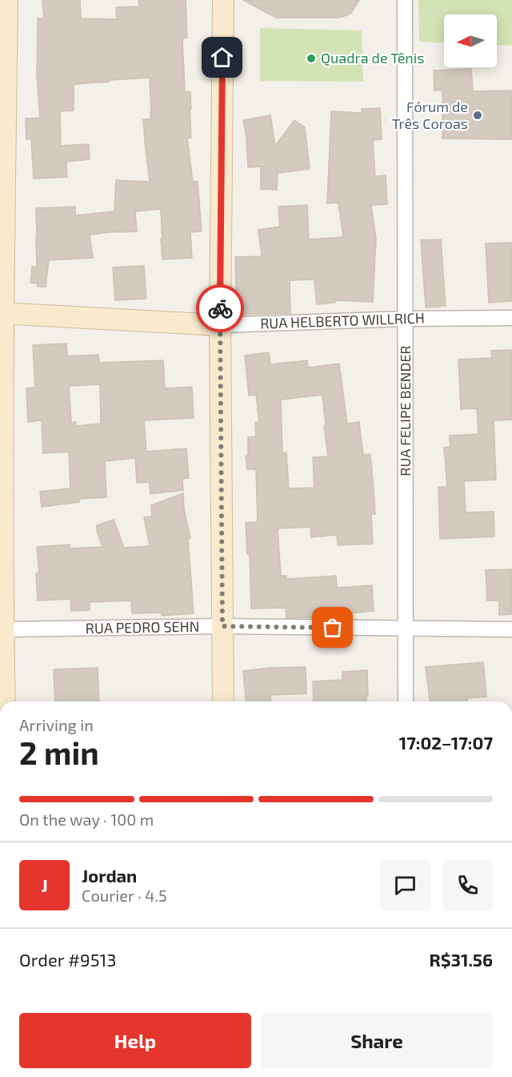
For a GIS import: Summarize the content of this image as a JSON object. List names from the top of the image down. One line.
{"streets":{"street":["RUA HELBERTO WILLRICH","RUA FELIPE BENDER","RUA PEDRO SEHN"]},"crossings":[["RUA HELBERTO WILLRICH","RUA FELIPE BENDER"],["RUA FELIPE BENDER","RUA PEDRO SEHN"]],"places":["Quadra de Tênis","Fórum de Três Coroas"],"north":"left","page":{"heading":["2 min","Arriving in","17:02–17:07"],"panel":["Jordan","Courier · 4.5","Order #9513","R$31.56"],"bar":"On the way · 100 m","round":"J","buttons":["Help","Share"]}}
